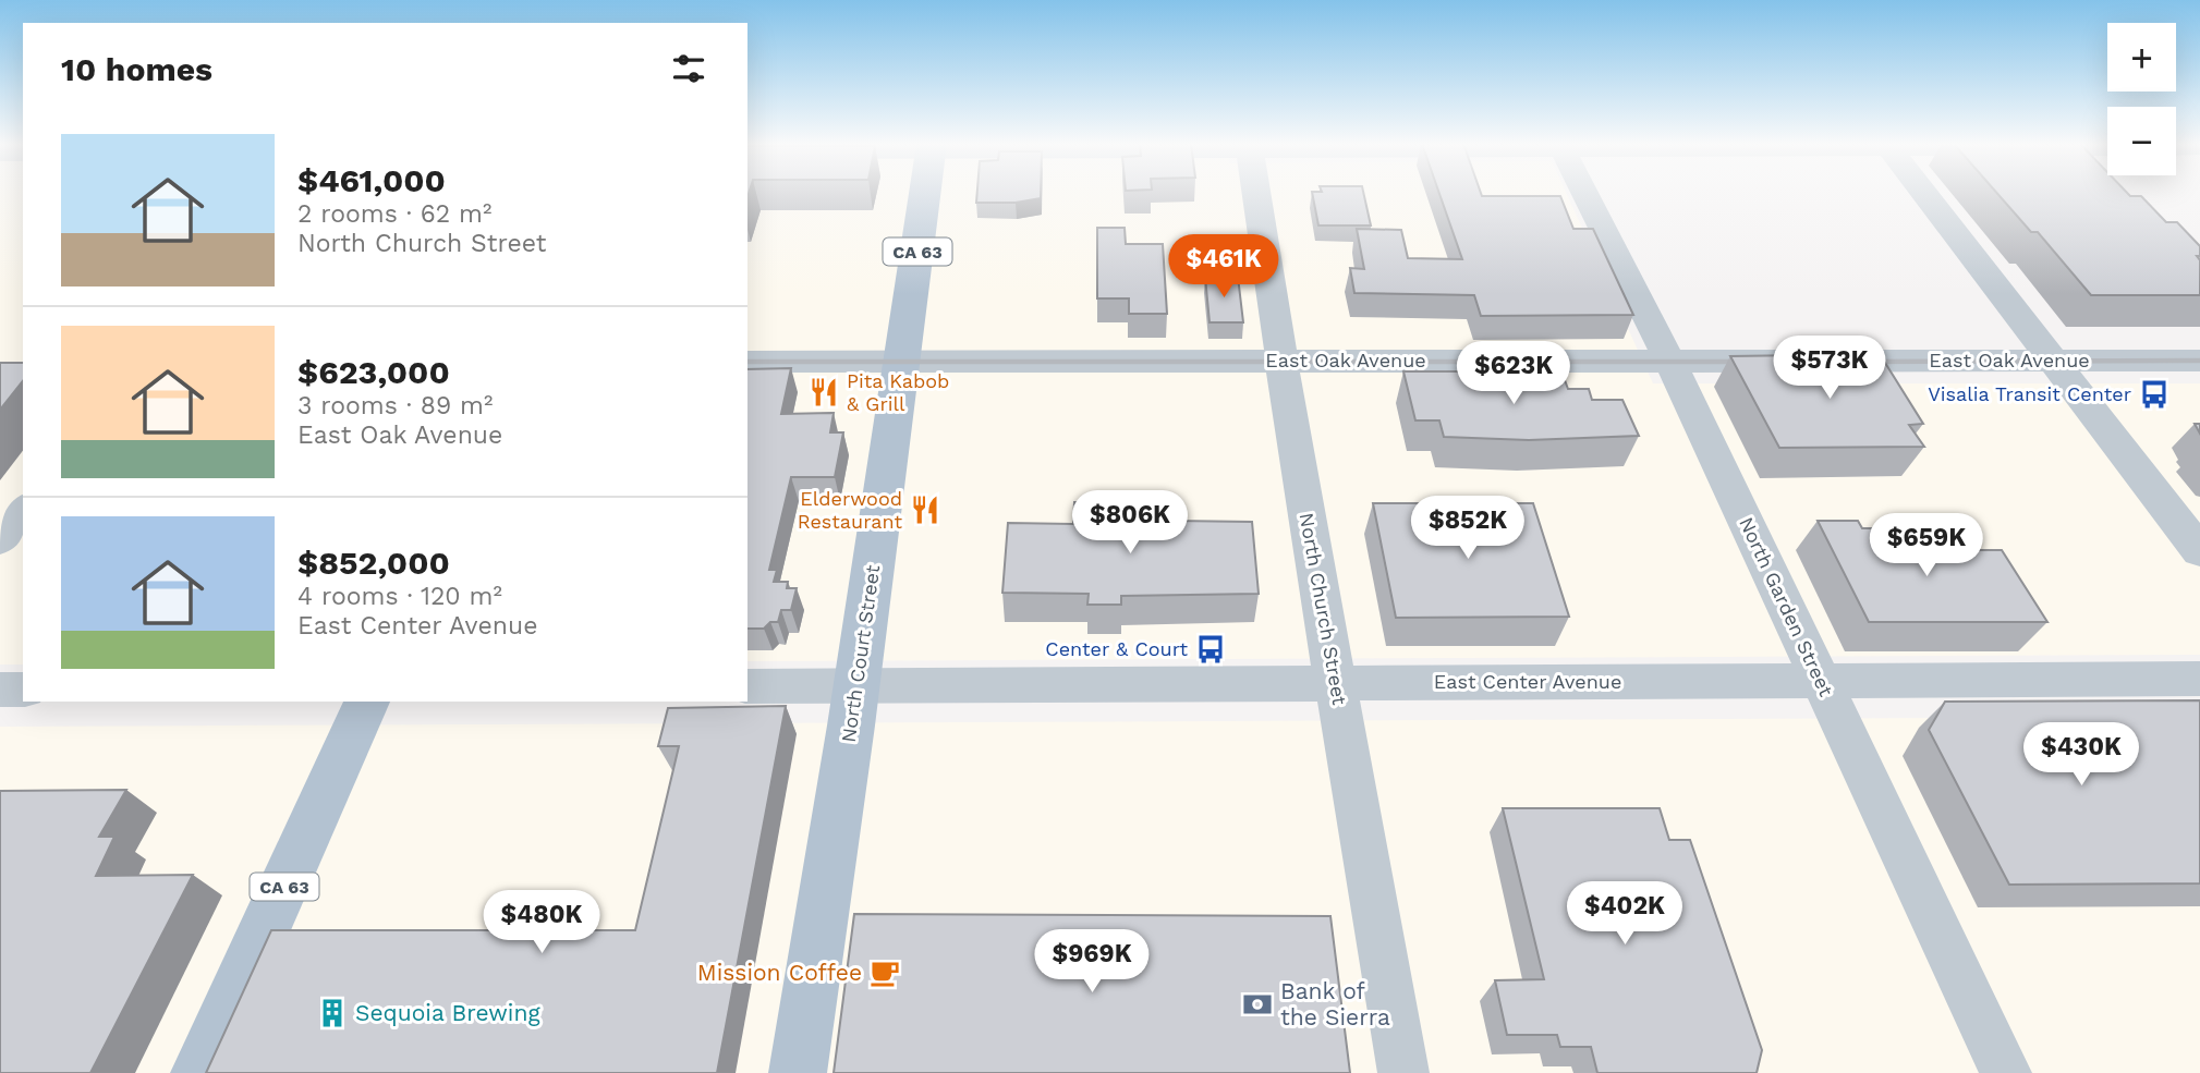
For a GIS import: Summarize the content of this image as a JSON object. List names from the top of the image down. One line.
{"streets":{"main road":["CA 63","North Court Street"],"street":["East Oak Avenue","North Garden Street","North Church Street","East Center Avenue"]},"crossings":[["East Oak Avenue","North Garden Street"],["East Oak Avenue","North Church Street"],["East Oak Avenue","North Court Street"],["North Garden Street","East Center Avenue"],["North Church Street","East Center Avenue"],["North Court Street","East Center Avenue"]],"places":{"restaurant":["Pita Kabob & Grill","Elderwood Restaurant"],"bus stop":["Visalia Transit Center","Center & Court"],"cafe":["Mission Coffee"],"bank":["Bank of the Sierra"],"building":["Sequoia Brewing"]},"page":{"map_buttons":["+","−"],"heading":"10 homes","list":[{"name":"$461,000","note":"2 rooms · 62 m² · North Church Street"},{"name":"$623,000","note":"3 rooms · 89 m² · East Oak Avenue"},{"name":"$852,000","note":"4 rooms · 120 m² · East Center Avenue"}],"price":["$461K","$573K","$623K","$806K","$852K","$659K","$430K","$402K","$480K","$969K"]}}
